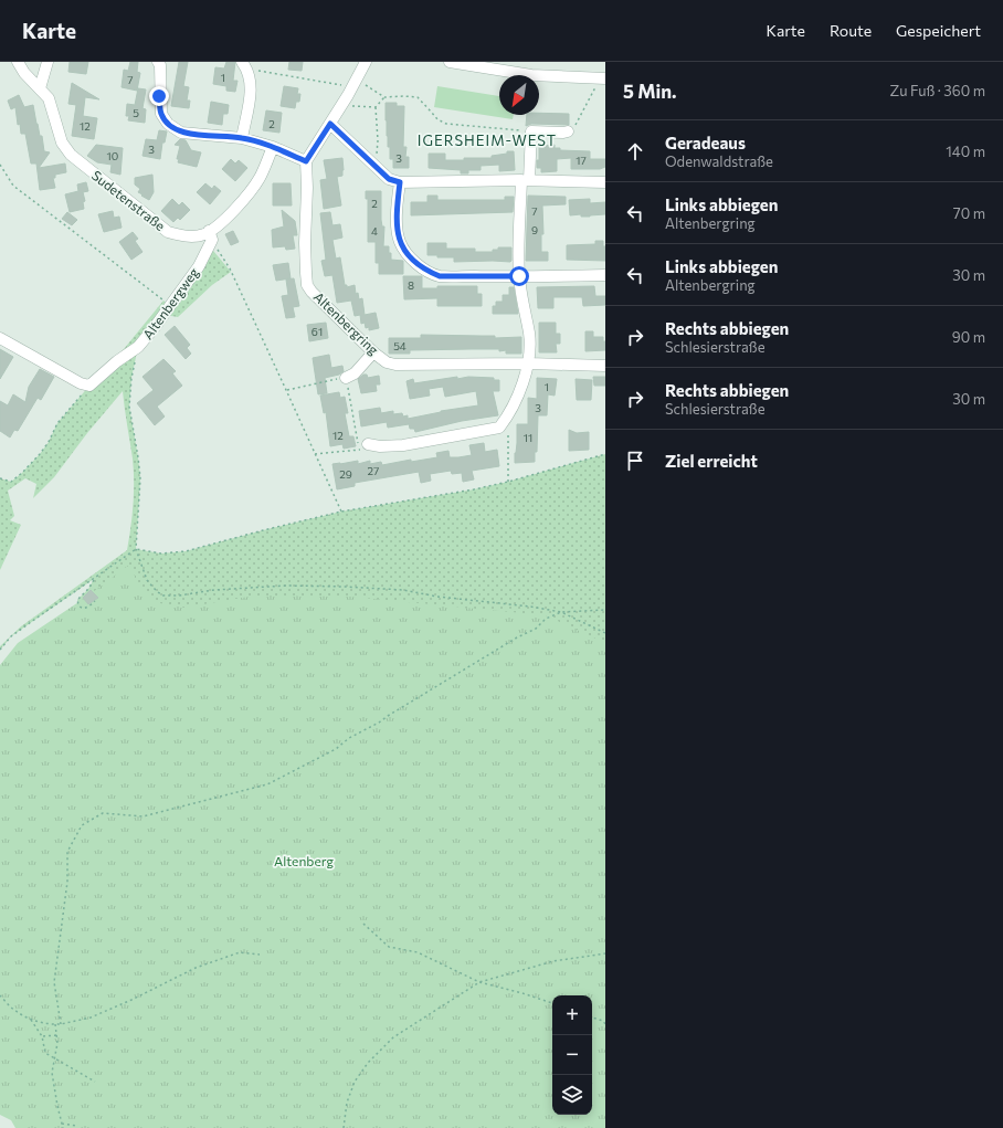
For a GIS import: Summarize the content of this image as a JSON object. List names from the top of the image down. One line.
{"streets":{"street":["Sudetenstraße","Altenbergweg","Altenbergring"]},"crossings":[["Sudetenstraße","Altenbergweg"]],"districts":["IGERSHEIM-WEST"],"parks":["Altenberg"],"house_numbers":["1","7","5","2","12","3","10","3","17","2","7","9","4","8","61","54","1","3","12","11","27","29"],"north":"bottom left","page":{"header":"Karte","nav":["Karte","Route","Gespeichert"],"heading":["5 Min.","Zu Fuß · 360 m"],"list":[["Geradeaus","Odenwaldstraße","140 m"],["Links abbiegen","Altenbergring","70 m"],["Links abbiegen","Altenbergring","30 m"],["Rechts abbiegen","Schlesierstraße","90 m"],["Rechts abbiegen","Schlesierstraße","30 m"],"Ziel erreicht"],"map_buttons":["+","−"]}}
